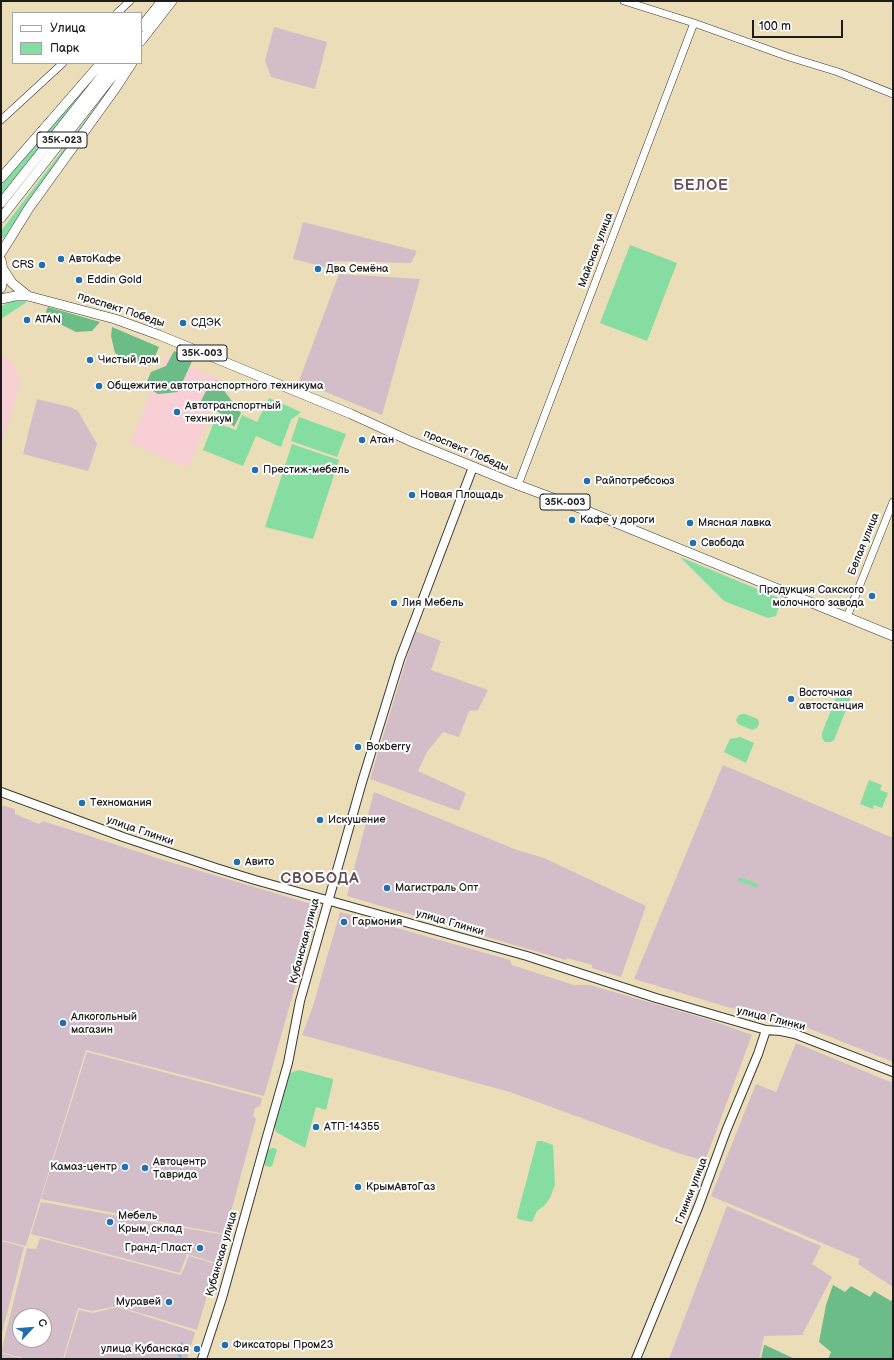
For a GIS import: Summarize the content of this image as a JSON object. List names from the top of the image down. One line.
{"streets":{"main road":["35К-023","проспект Победы","35К-003","улица Глинки","Кубанская улица","Глинки улица"],"street":["Майская улица","Белая улица"]},"crossings":[["Майская улица","проспект Победы"],["проспект Победы","Белая улица"],["проспект Победы","Кубанская улица"],["улица Глинки","Кубанская улица"],["улица Глинки","Глинки улица"]],"districts":["БЕЛОЕ","СВОБОДА"],"places":["АвтоКафе","CRS","Два Семёна","Eddin Gold","ATAN","СДЭК","Чистый дом","Общежитие автотранспортного техникума","Автотранспортный техникум","Атан","Престиж-мебель","Райпотребсоюз","Новая Площадь","Кафе у дороги","Мясная лавка","Свобода","Продукция Сакского молочного завода","Лия Мебель","Восточная автостанция","Boxberry","Техномания","Искушение","Авито","Магистраль Опт","Гармония","Алкогольный магазин","АТП-14355","Камаз-центр","Автоцентр Таврида","КрымАвтоГаз","Мебель Крым, склад","Гранд-Пласт","Муравей","Фиксаторы Пром23","улица Кубанская"],"legend":["Улица","Парк"],"scale_bar":"100 m","north":"top right"}
